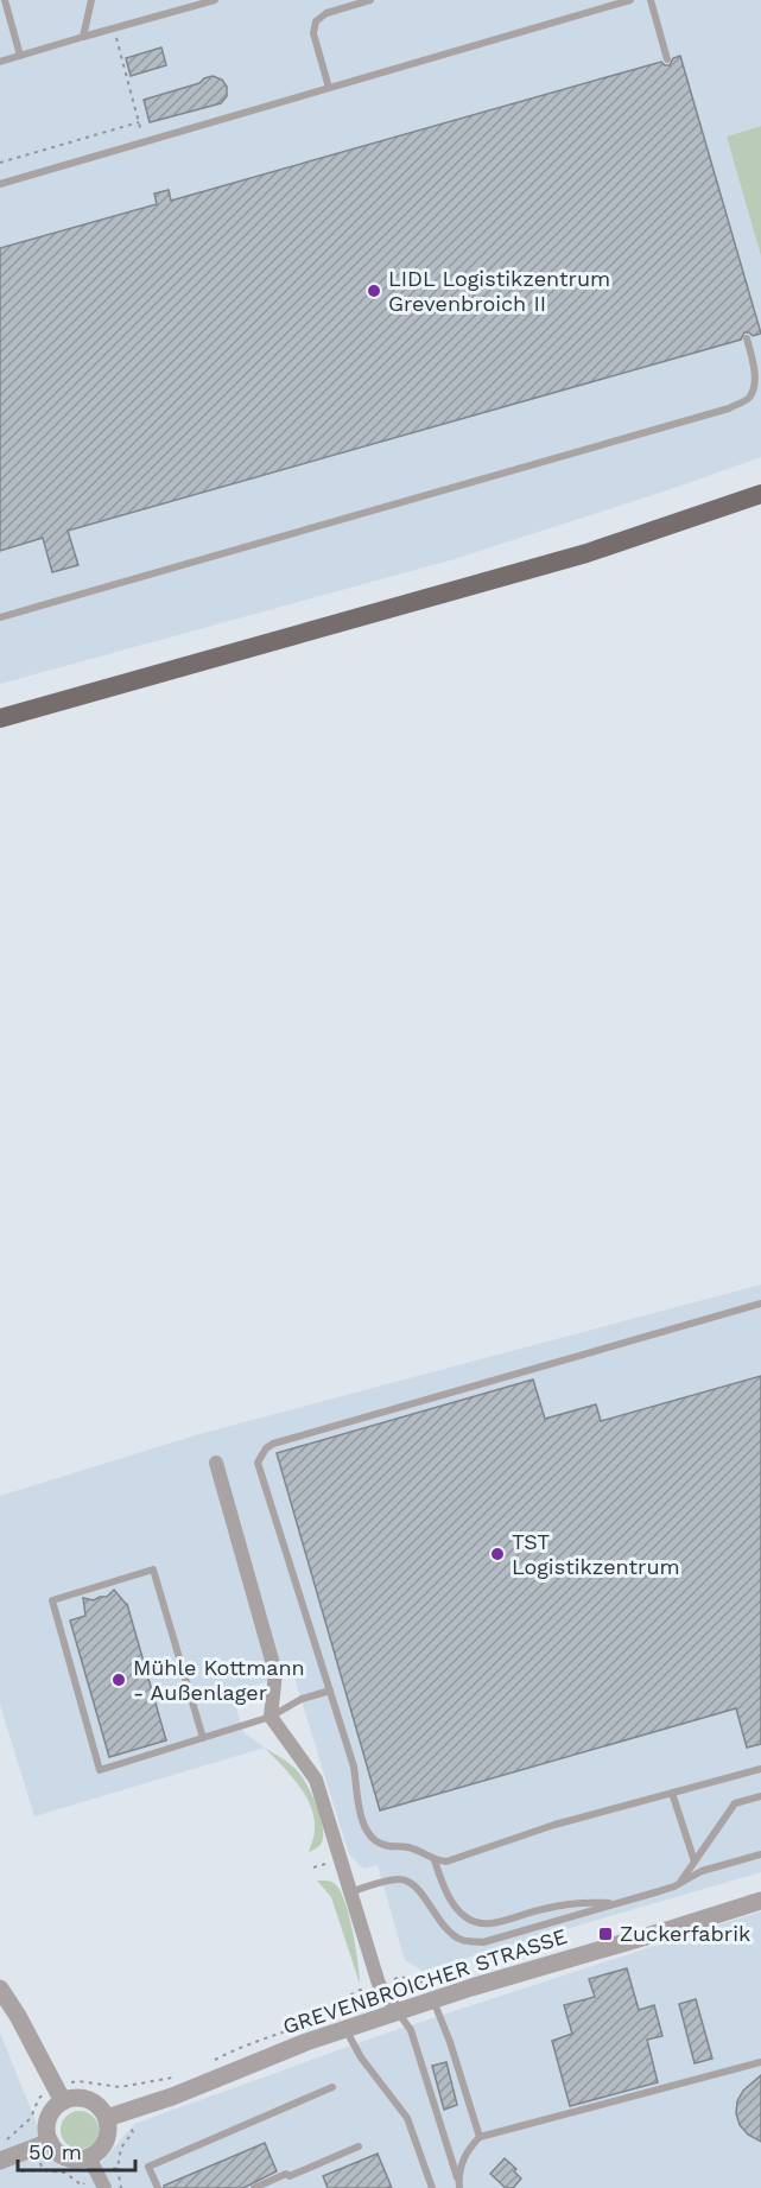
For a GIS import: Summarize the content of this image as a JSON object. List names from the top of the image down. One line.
{"streets":{"street":["GREVENBROICHER STRASSE"]},"places":{"other":["LIDL Logistikzentrum Grevenbroich II","TST Logistikzentrum","Mühle Kottmann - Außenlager"],"transit":["Zuckerfabrik"]},"scale_bar":"50 m"}
